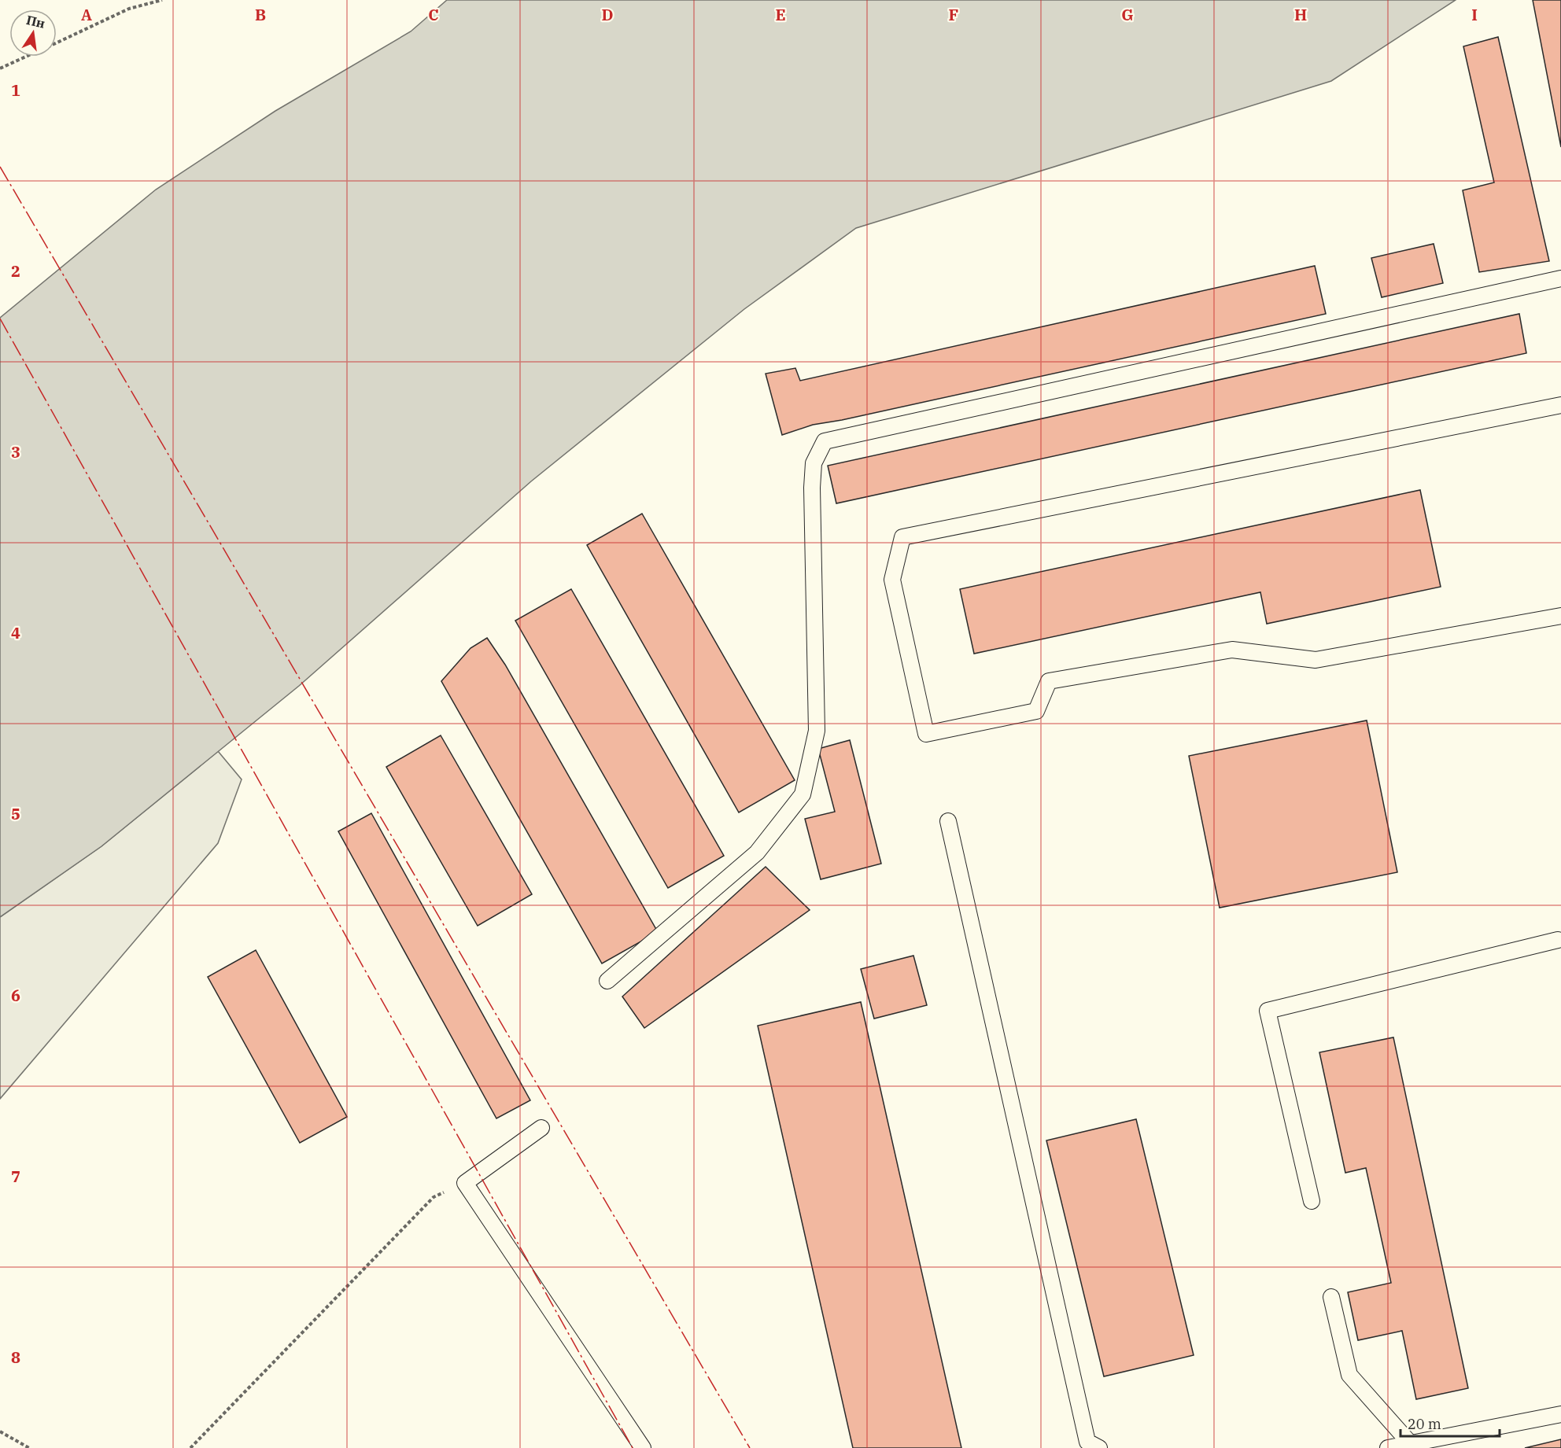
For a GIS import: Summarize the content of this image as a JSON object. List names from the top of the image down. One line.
{"scale_bar":"20 m","north":"top","grid":{"columns":["A","B","C","D","E","F","G","H","I"],"rows":["1","2","3","4","5","6","7","8"]}}
